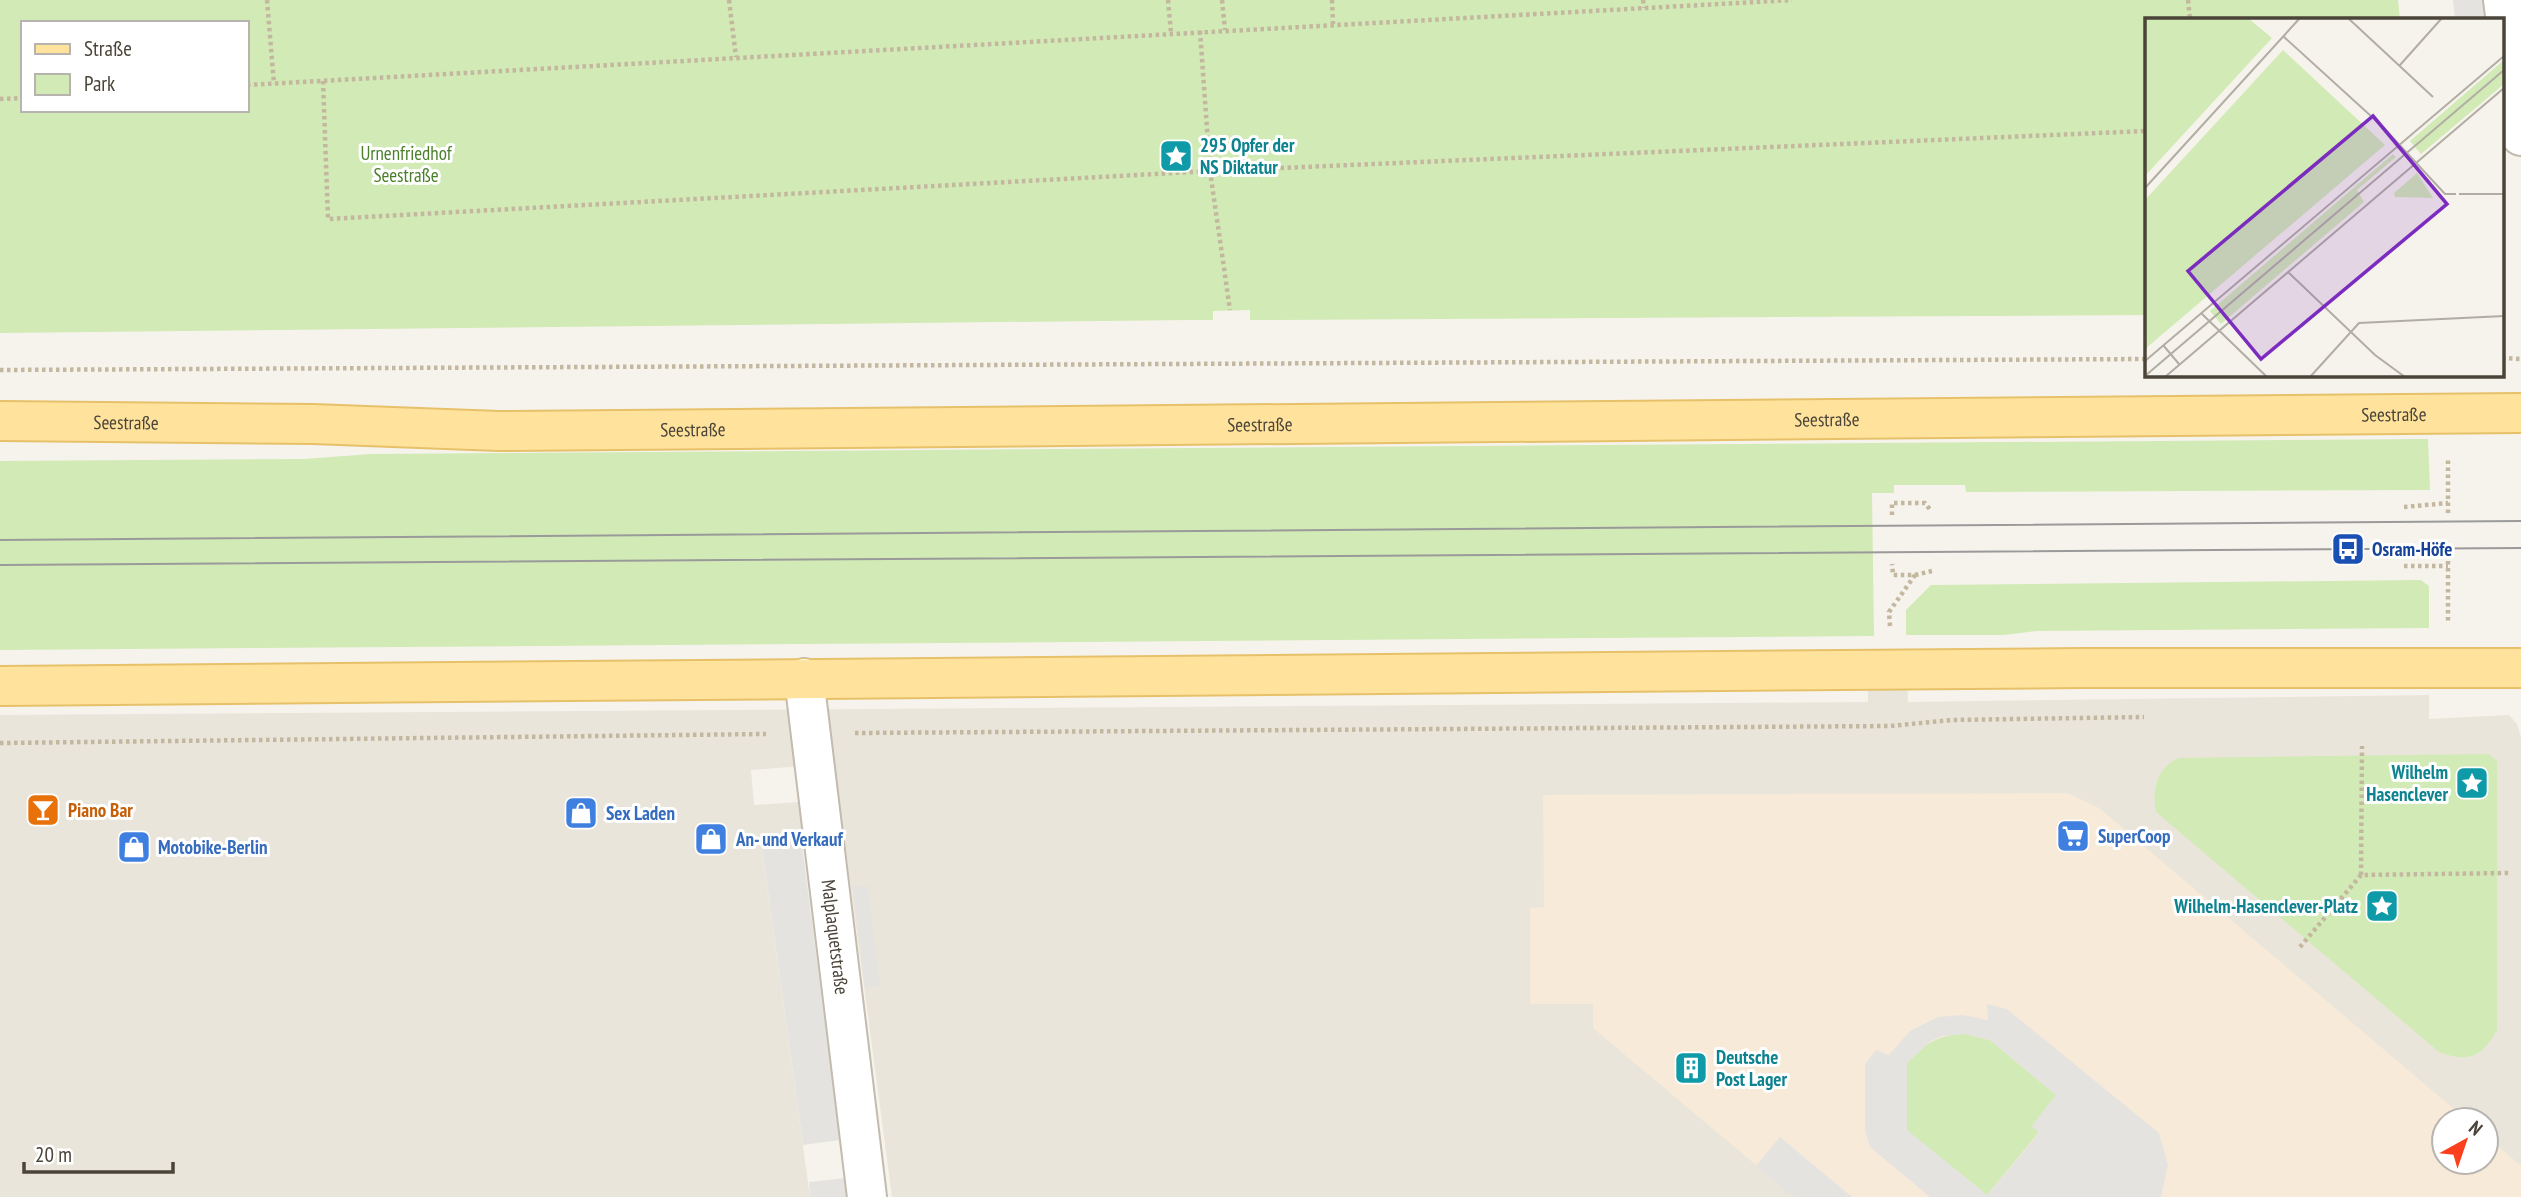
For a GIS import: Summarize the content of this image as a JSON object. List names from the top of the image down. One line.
{"streets":{"main road":["Seestraße"],"street":["Malplaquetstraße"]},"parks":["Urnenfriedhof Seestraße"],"places":{"place":["295 Opfer der NS Diktatur","Wilhelm Hasenclever","Wilhelm-Hasenclever-Platz"],"bus stop":["Osram-Höfe"],"bar":["Piano Bar"],"shop":["Sex Laden","An- und Verkauf","Motobike-Berlin"],"supermarket":["SuperCoop"],"building":["Deutsche Post Lager"]},"legend":["Straße","Park"],"scale_bar":"20 m","north":"top right"}
